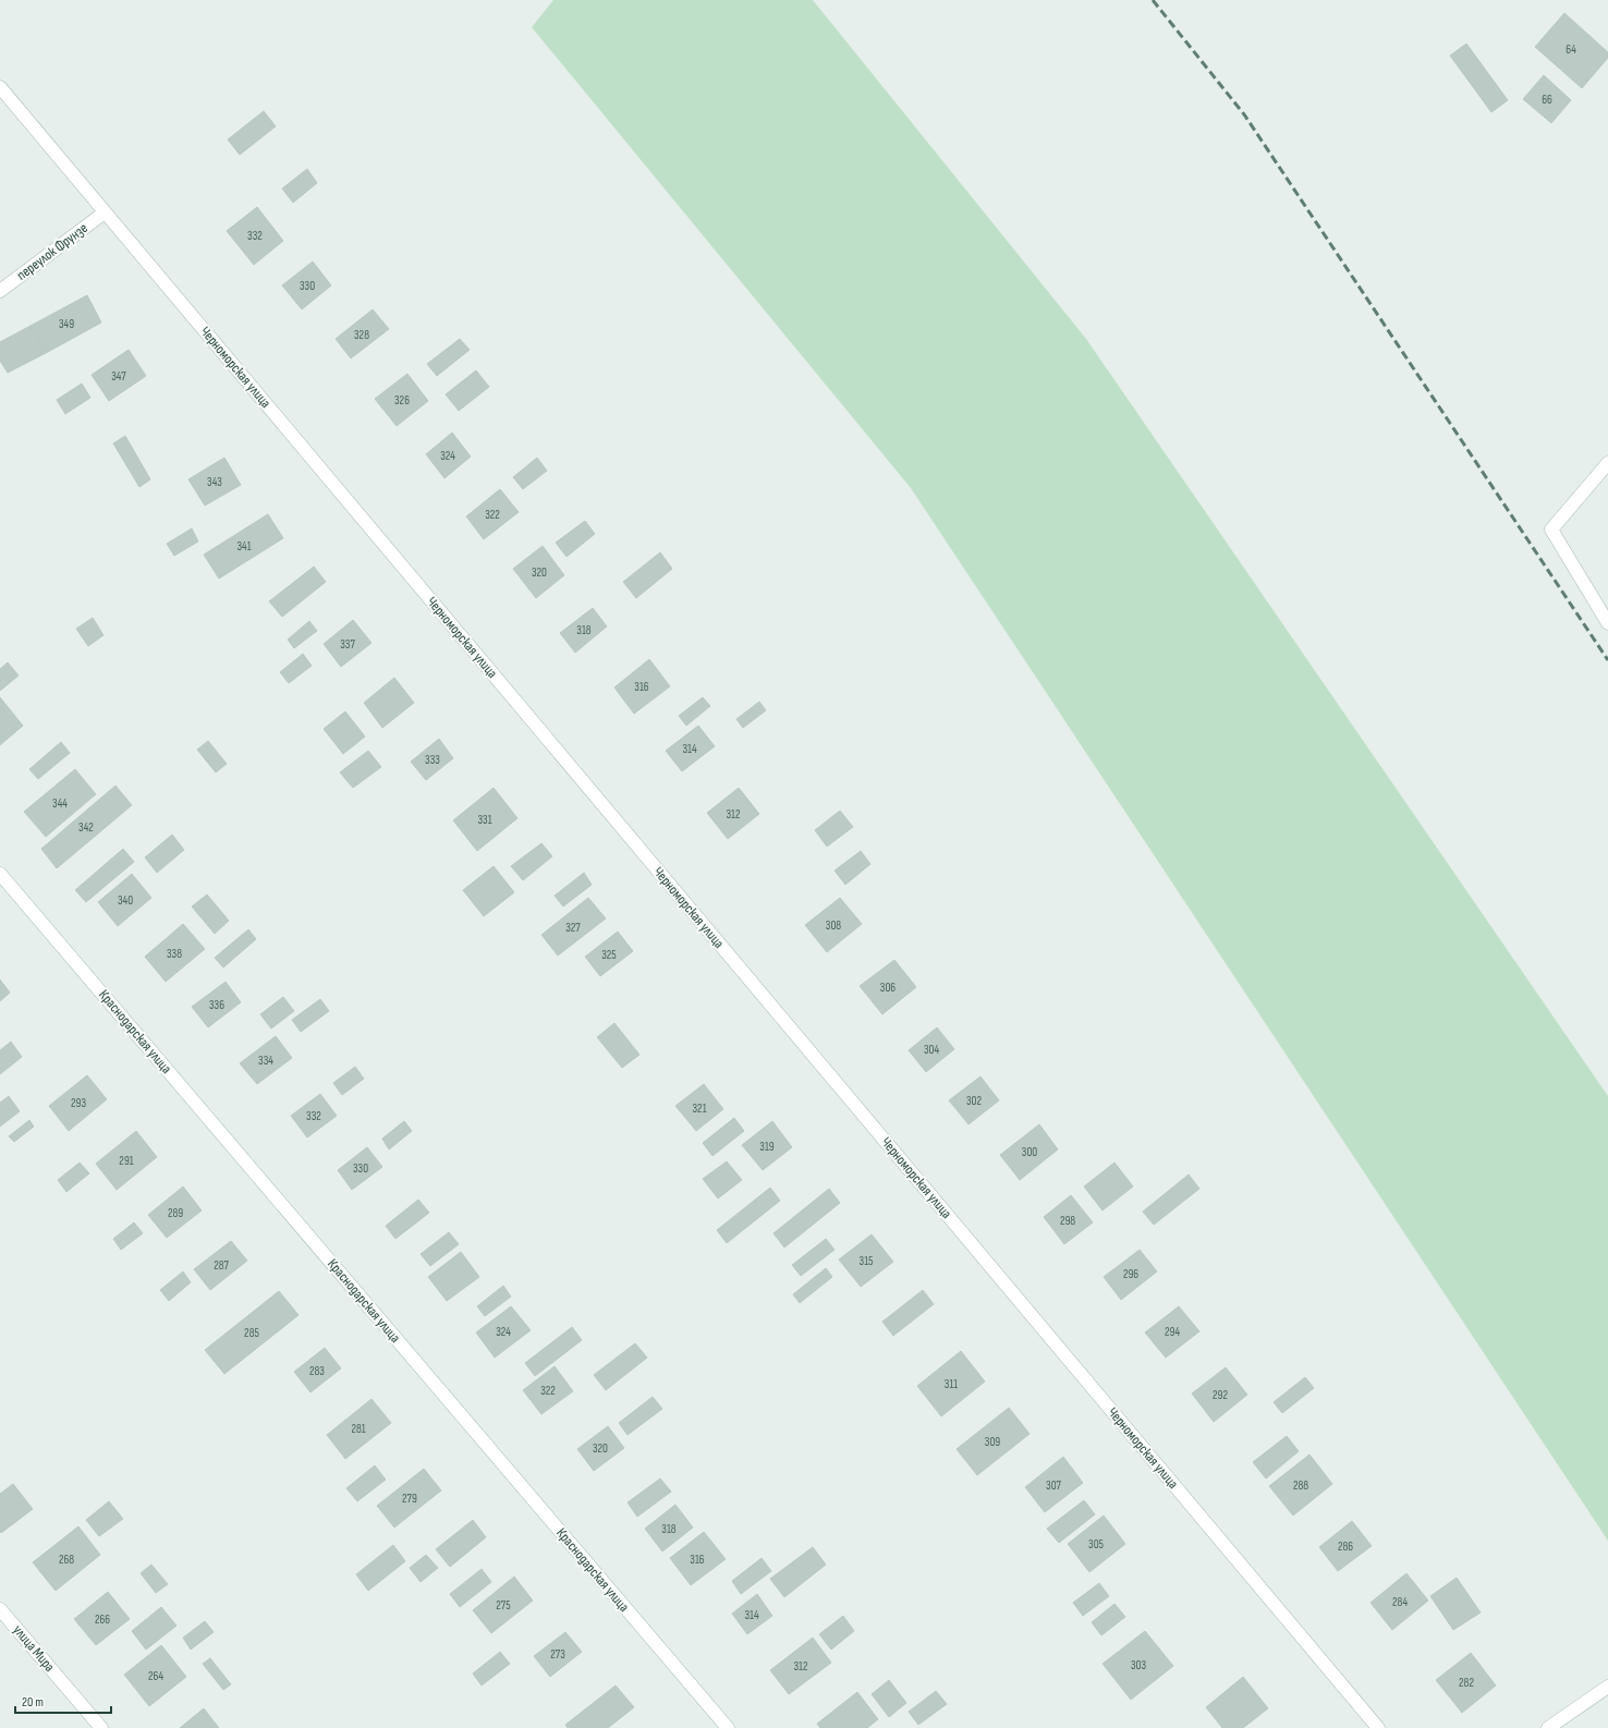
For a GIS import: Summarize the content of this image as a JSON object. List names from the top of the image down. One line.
{"streets":{"street":["переулок Фрунзе","Черноморская улица","Краснодарская улица","улица Мира"]},"crossings":[["переулок Фрунзе","Черноморская улица"]],"house_numbers":["64","66","332","330","349","328","347","326","324","343","322","341","320","318","337","316","314","333","344","312","331","342","340","308","327","338","325","306","336","304","334","302","293","321","332","319","300","291","330","289","298","315","287","296","324","294","285","283","311","322","292","281","309","320","307","288","279","318","305","286","268","316","284","275","314","266","273","303","312","264","282"],"scale_bar":"20 m"}
